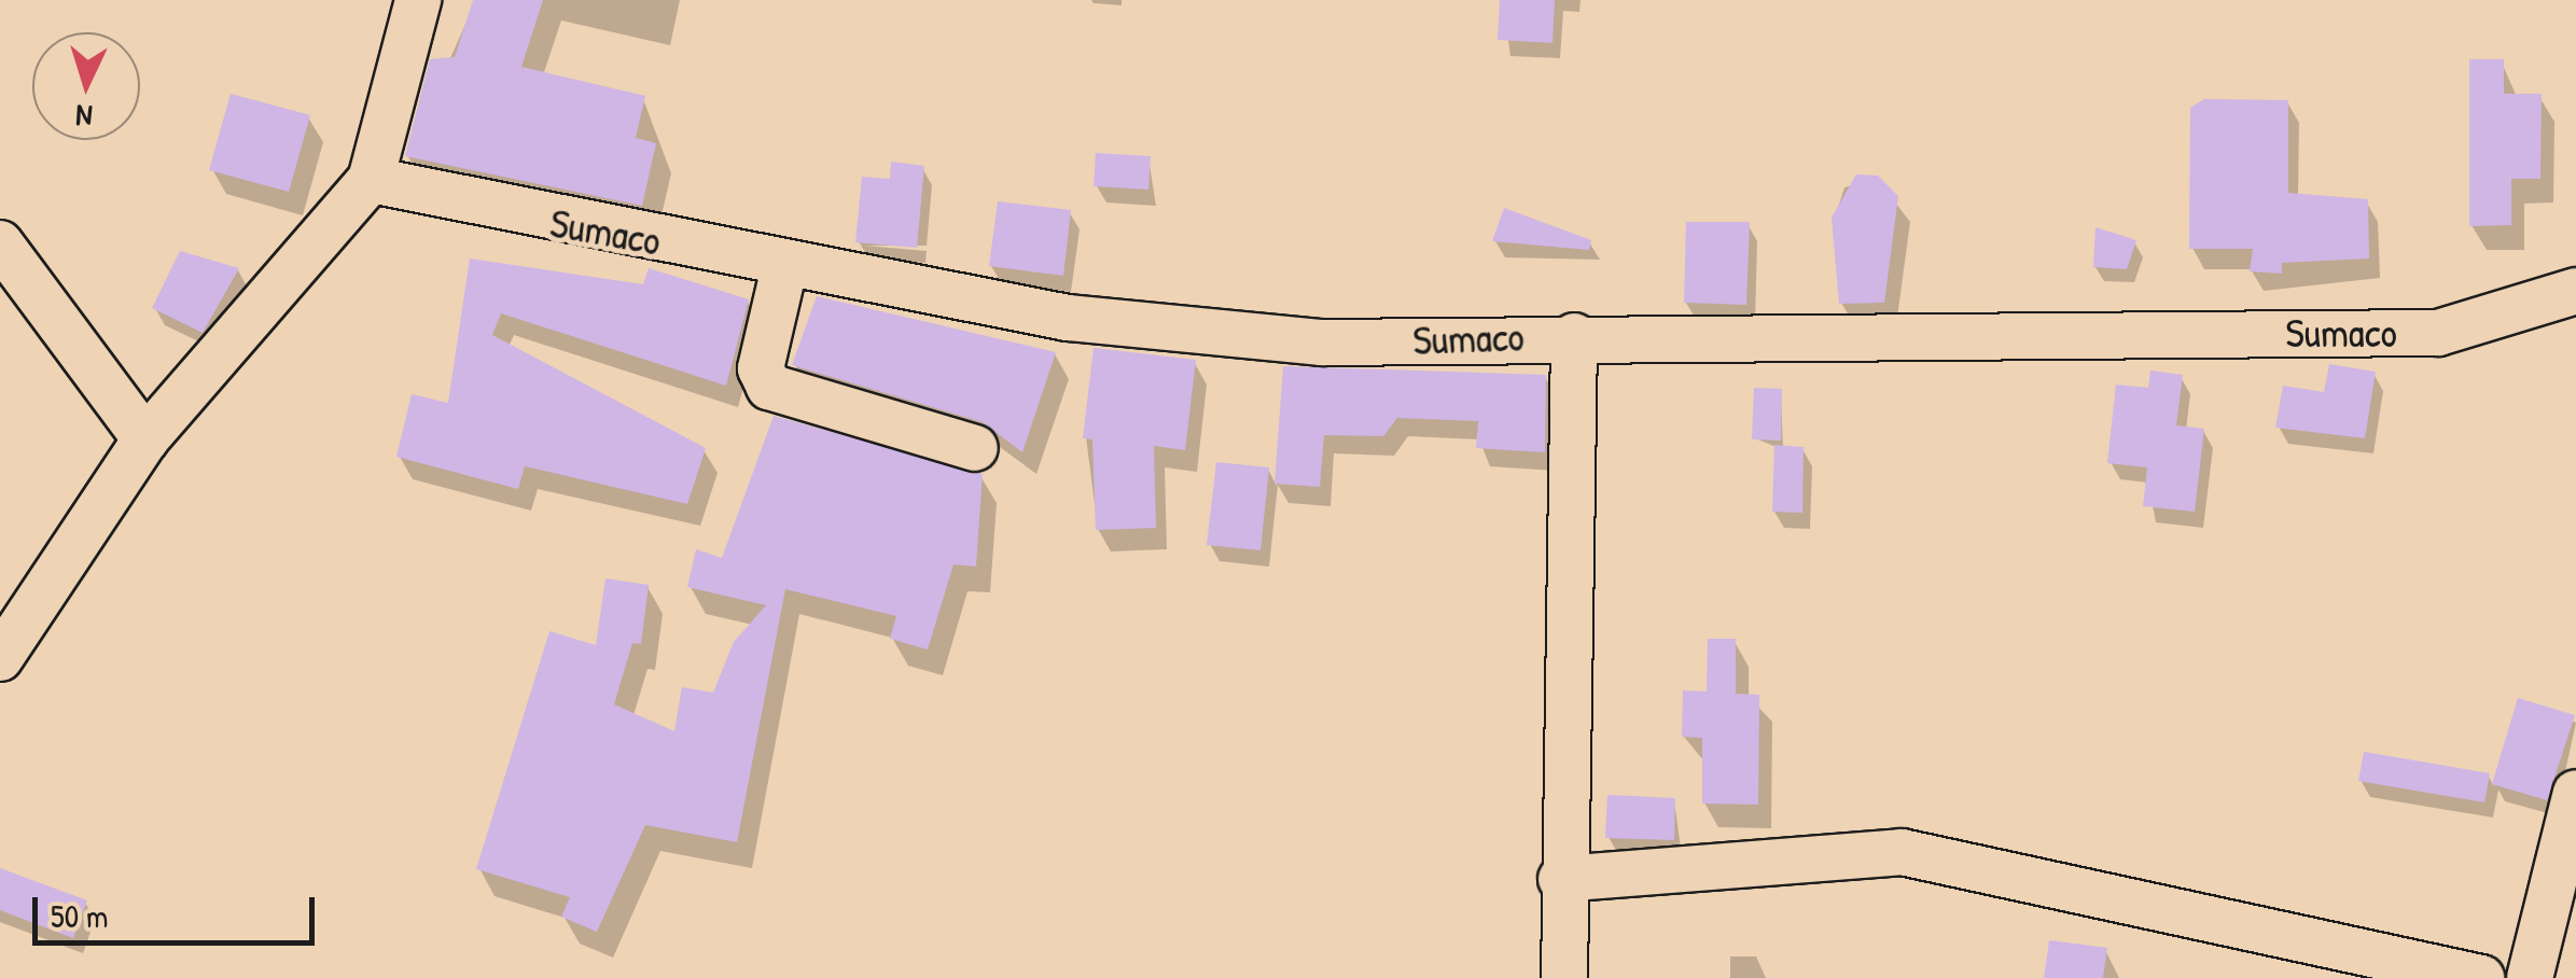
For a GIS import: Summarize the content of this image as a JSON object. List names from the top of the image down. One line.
{"streets":{"street":["Sumaco"]},"scale_bar":"50 m","north":"bottom"}
